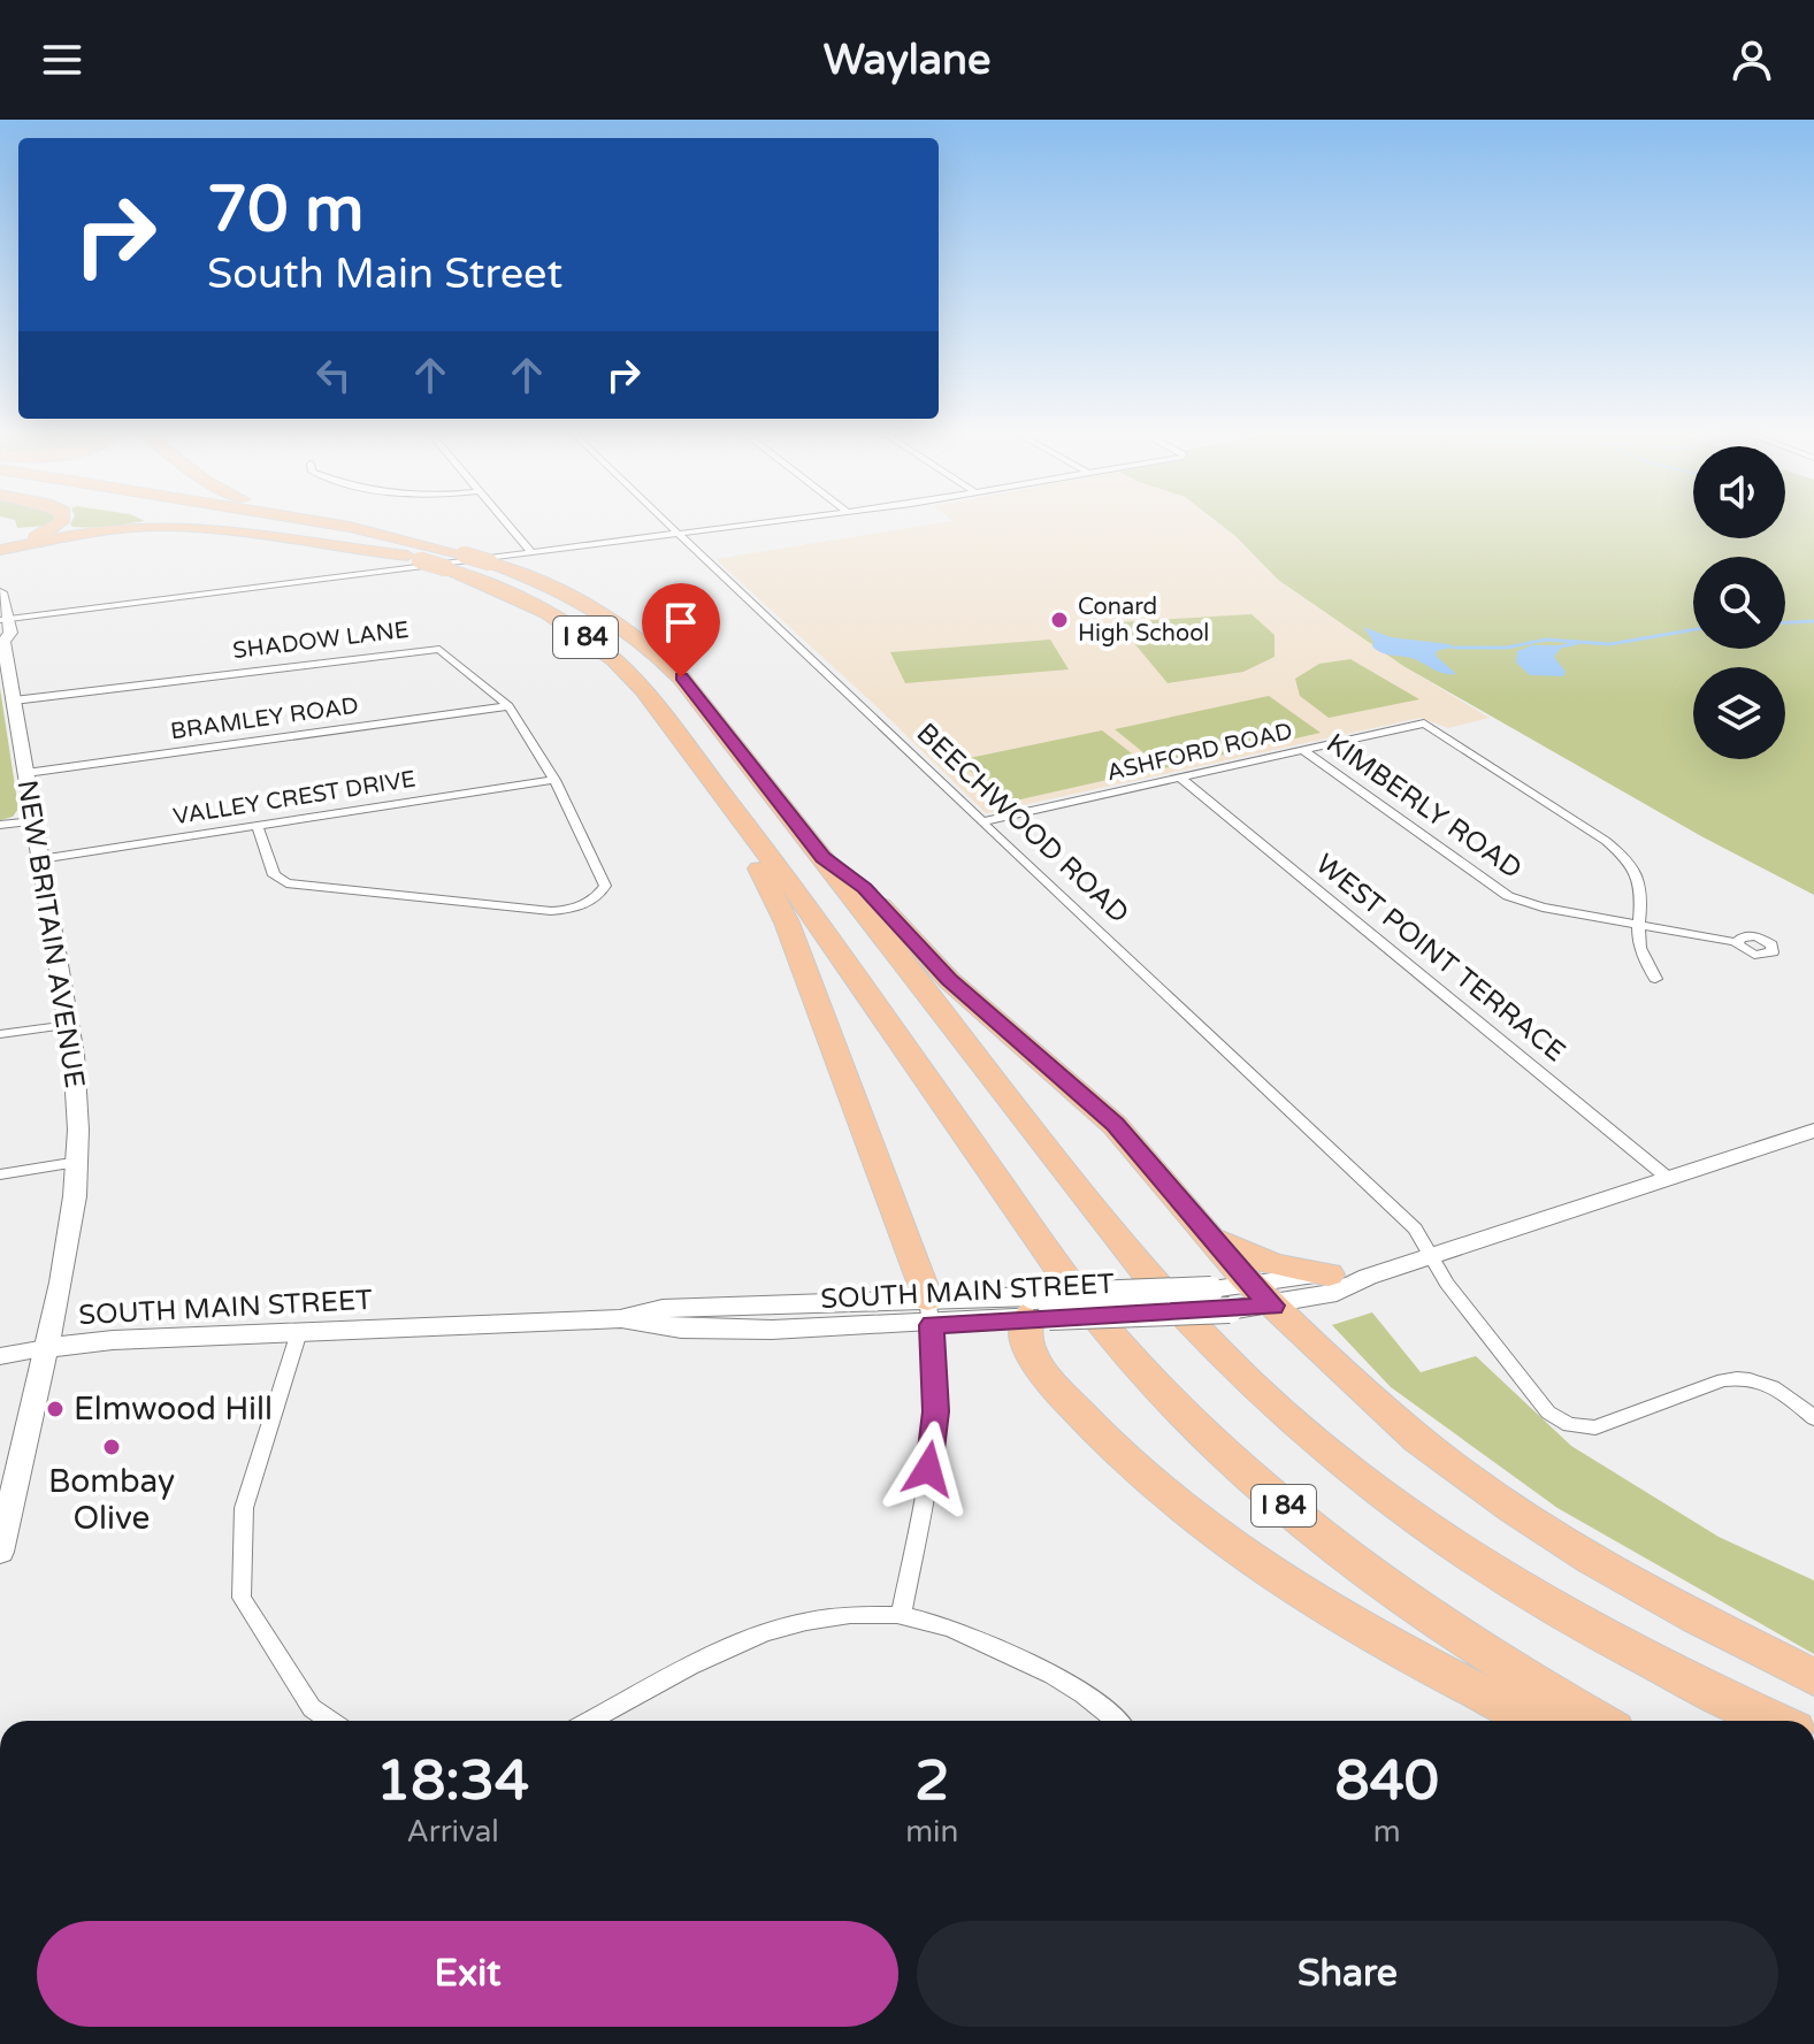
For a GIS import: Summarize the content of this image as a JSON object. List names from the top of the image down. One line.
{"streets":{"highway":["I 84"],"main road":["NEW BRITAIN AVENUE","SOUTH MAIN STREET"],"street":["SHADOW LANE","BRAMLEY ROAD","ASHFORD ROAD","VALLEY CREST DRIVE","KIMBERLY ROAD","BEECHWOOD ROAD","WEST POINT TERRACE"]},"crossings":[["SHADOW LANE","BRAMLEY ROAD"],["SHADOW LANE","VALLEY CREST DRIVE"],["SHADOW LANE","NEW BRITAIN AVENUE"],["BRAMLEY ROAD","NEW BRITAIN AVENUE"],["ASHFORD ROAD","KIMBERLY ROAD"],["ASHFORD ROAD","BEECHWOOD ROAD"],["ASHFORD ROAD","WEST POINT TERRACE"],["VALLEY CREST DRIVE","NEW BRITAIN AVENUE"],["BEECHWOOD ROAD","SOUTH MAIN STREET"],["NEW BRITAIN AVENUE","SOUTH MAIN STREET"],["WEST POINT TERRACE","SOUTH MAIN STREET"]],"places":["Conard High School","Elmwood Hill","Bombay Olive"],"page":{"header":"Waylane","turn":["70 m","South Main Street"],"eta":["18:34","Arrival","2","min","840","m"],"buttons":["Exit","Share"]}}
